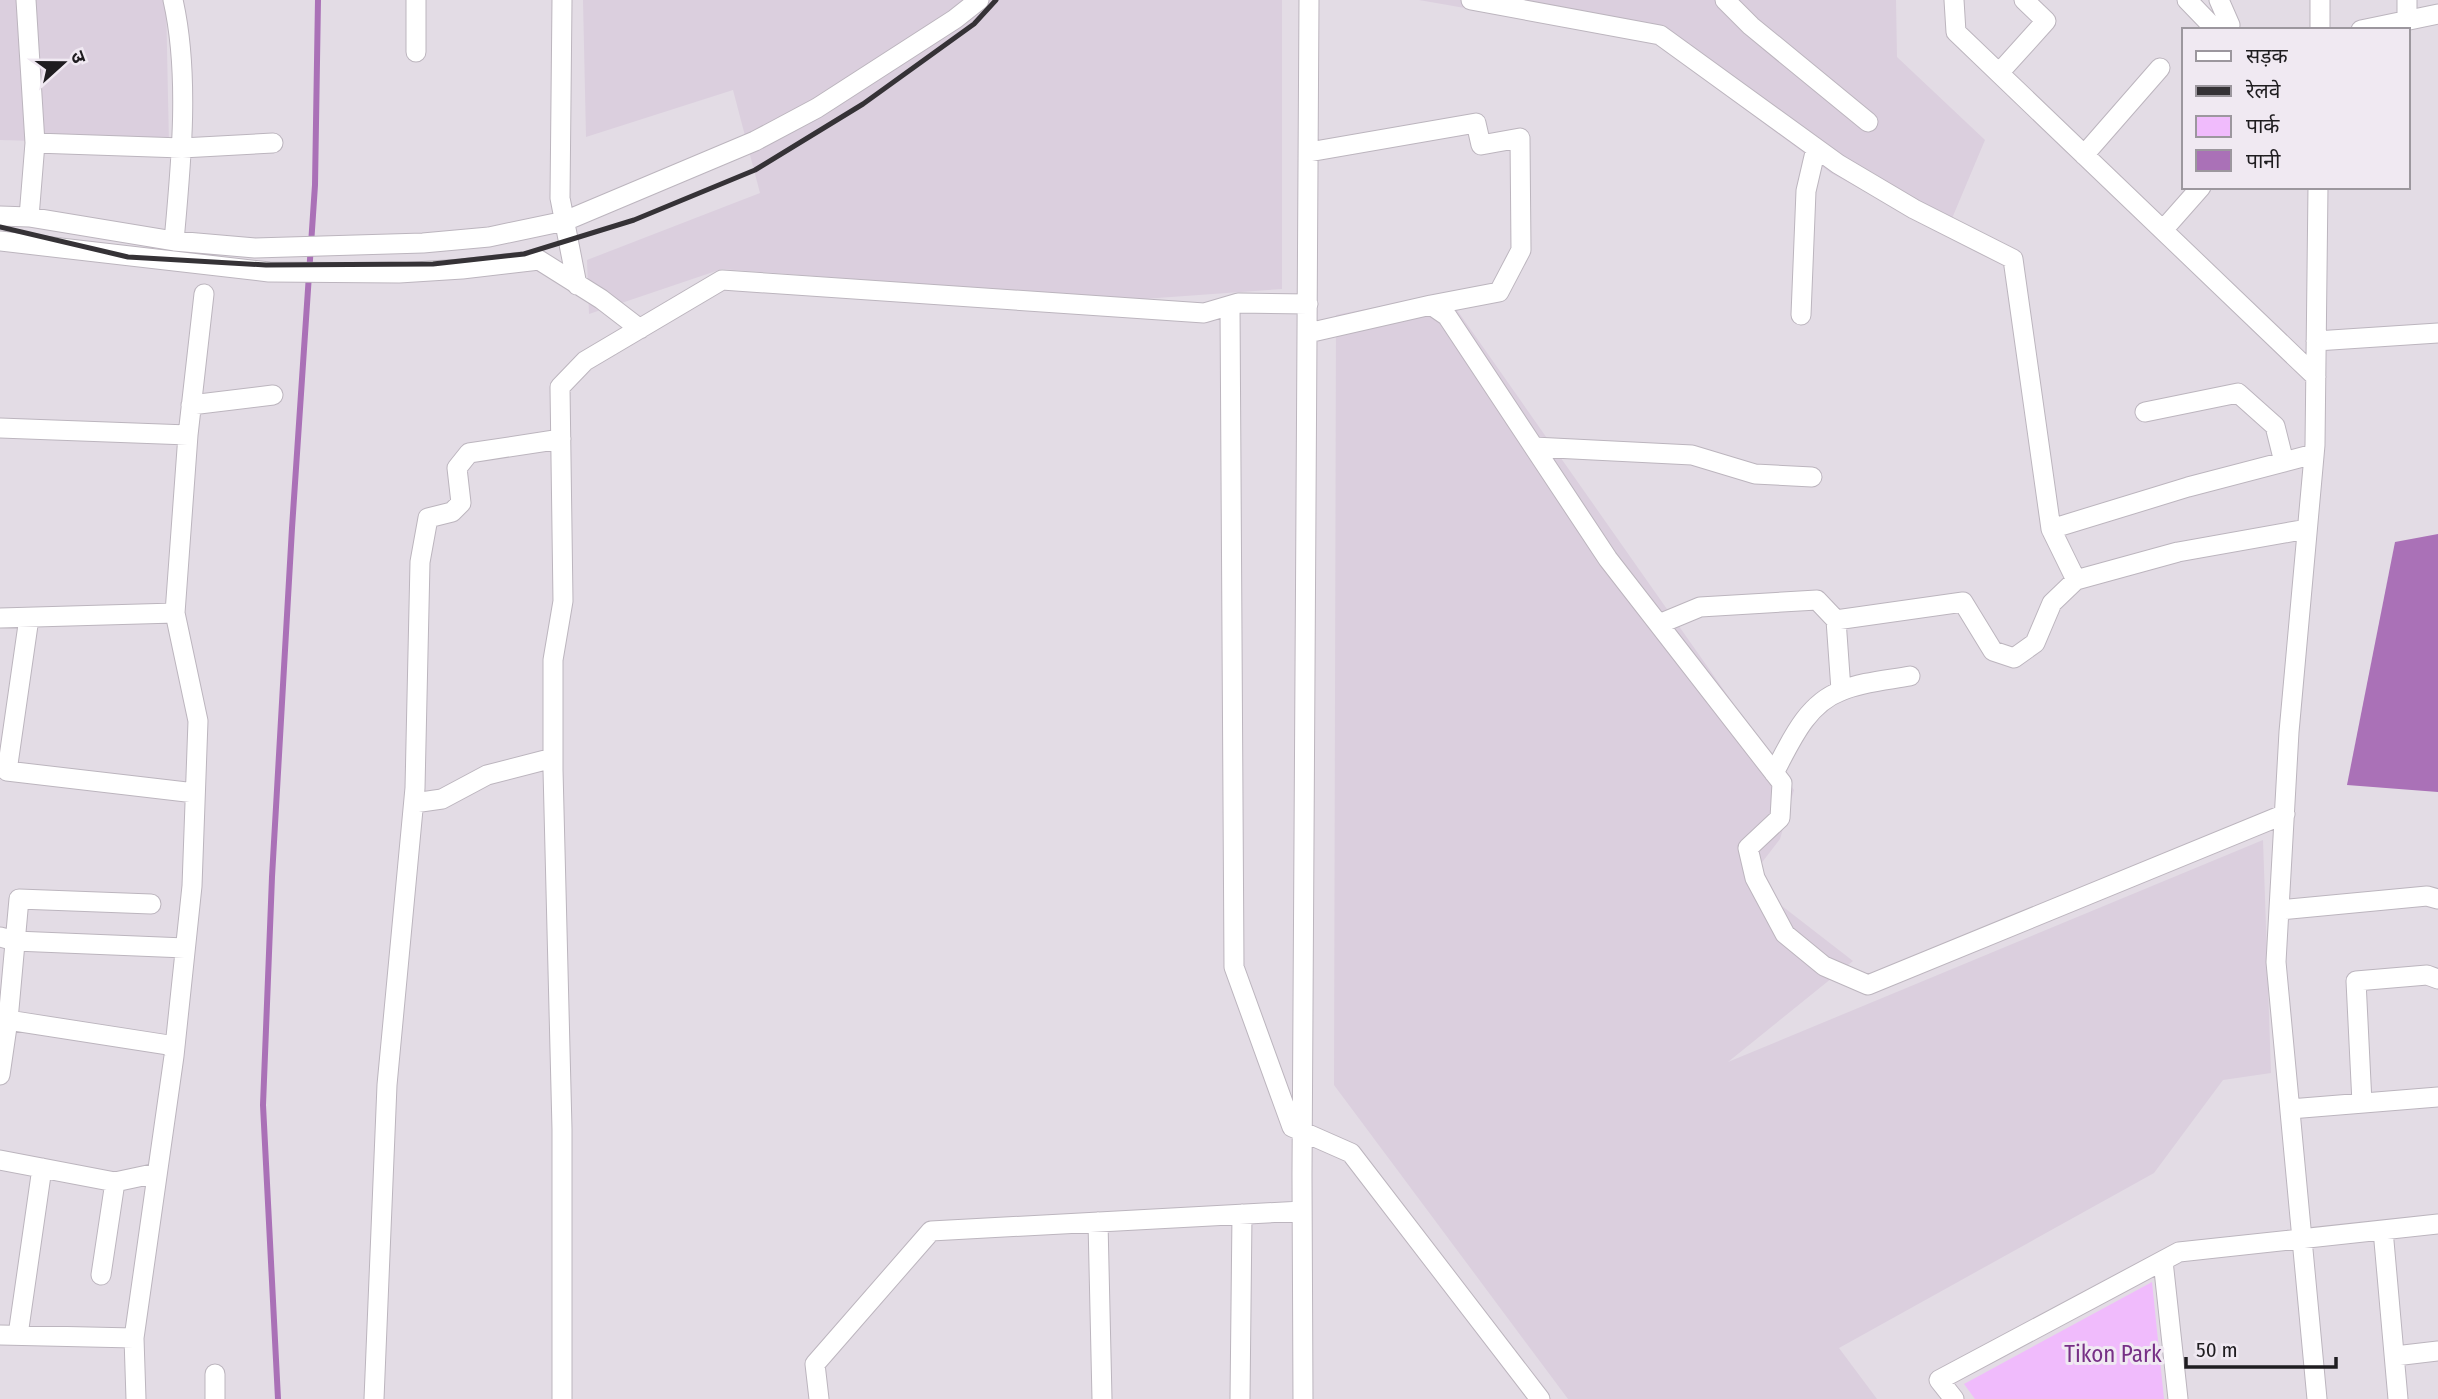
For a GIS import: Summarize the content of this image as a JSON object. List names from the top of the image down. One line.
{"parks":["Tikon Park"],"legend":["सड़क","रेलवे","पार्क","पानी"],"scale_bar":"50 m","north":"right"}
